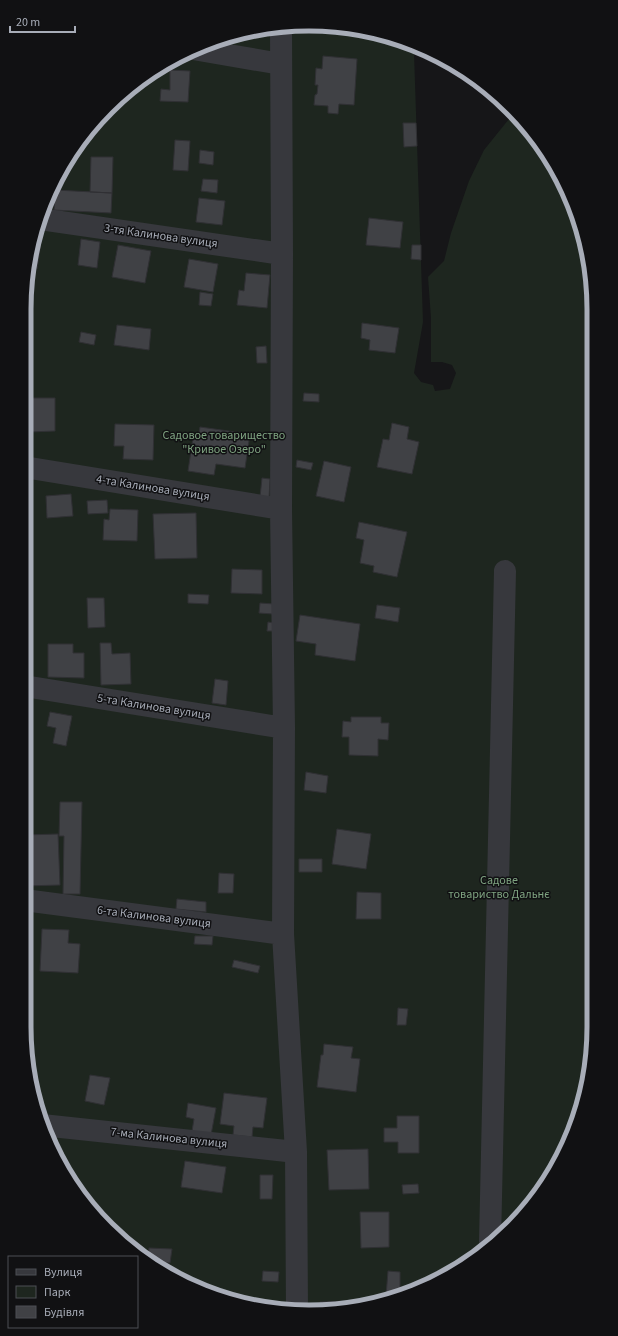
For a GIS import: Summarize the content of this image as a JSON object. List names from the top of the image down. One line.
{"streets":{"street":["3-тя Калинова вулиця","4-та Калинова вулиця","5-та Калинова вулиця","6-та Калинова вулиця","7-ма Калинова вулиця"]},"parks":["Садовое товарищество \"Кривое Озеро\"","Садове товариство Дальнє"],"legend":["Вулиця","Парк","Будівля"],"scale_bar":"20 m"}
